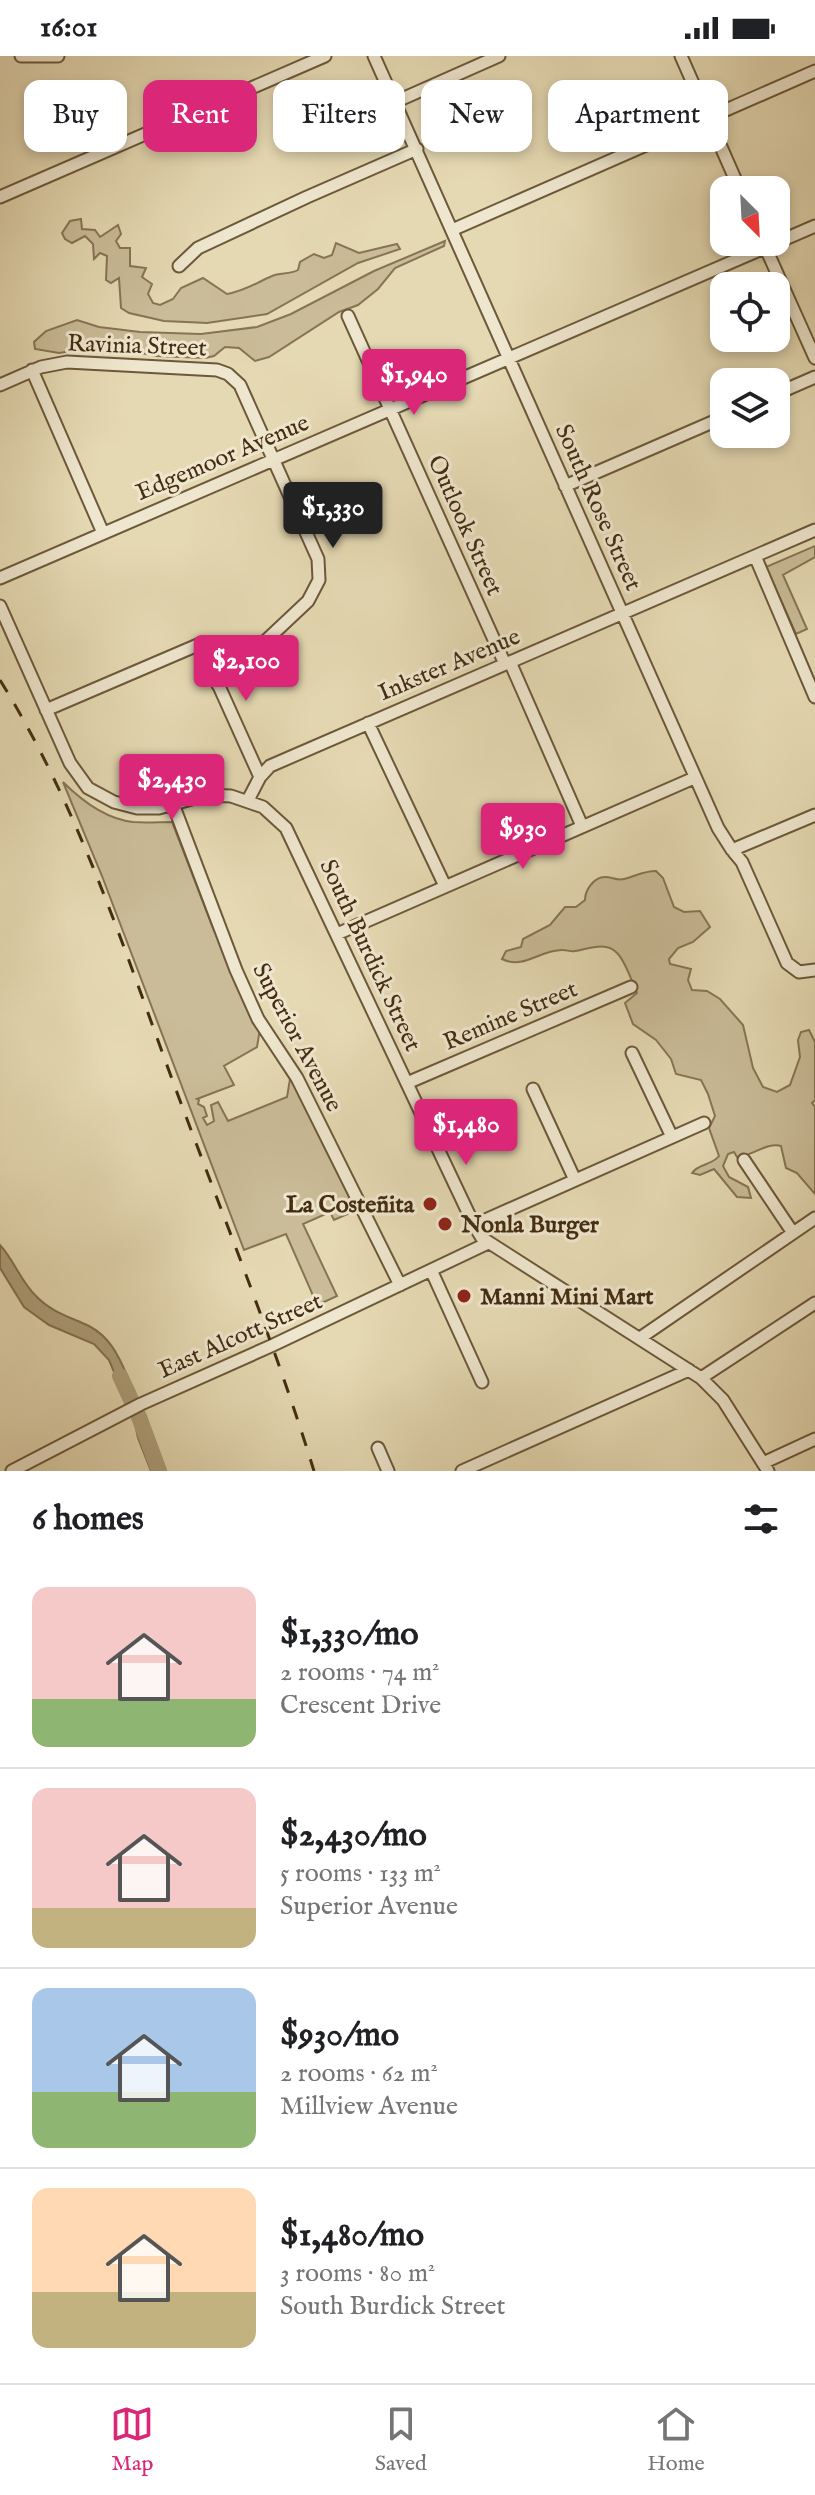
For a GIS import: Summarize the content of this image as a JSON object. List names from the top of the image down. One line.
{"streets":{"street":["Ravinia Street","Edgemoor Avenue","South Rose Street","Outlook Street","Inkster Avenue","South Burdick Street","Remine Street","Superior Avenue","East Alcott Street"]},"crossings":[["Ravinia Street","Edgemoor Avenue"],["Edgemoor Avenue","South Rose Street"],["Edgemoor Avenue","Outlook Street"],["South Rose Street","Inkster Avenue"],["Outlook Street","Inkster Avenue"],["Inkster Avenue","South Burdick Street"],["South Burdick Street","Remine Street"],["South Burdick Street","East Alcott Street"],["Superior Avenue","East Alcott Street"]],"places":["La Costeñita","Nonla Burger","Manni Mini Mart"],"north":"bottom right","page":{"status":"16:01","chip":["Buy","Rent","Filters","New","Apartment"],"price":["$1,940","$1,330","$2,100","$2,430","$930","$1,480"],"heading":"6 homes","list":[{"name":"$1,330/mo","note":"2 rooms · 74 m² · Crescent Drive"},{"name":"$2,430/mo","note":"5 rooms · 133 m² · Superior Avenue"},{"name":"$930/mo","note":"2 rooms · 62 m² · Millview Avenue"},{"name":"$1,480/mo","note":"3 rooms · 80 m² · South Burdick Street"}],"tabs":["Map","Saved","Home"]}}
